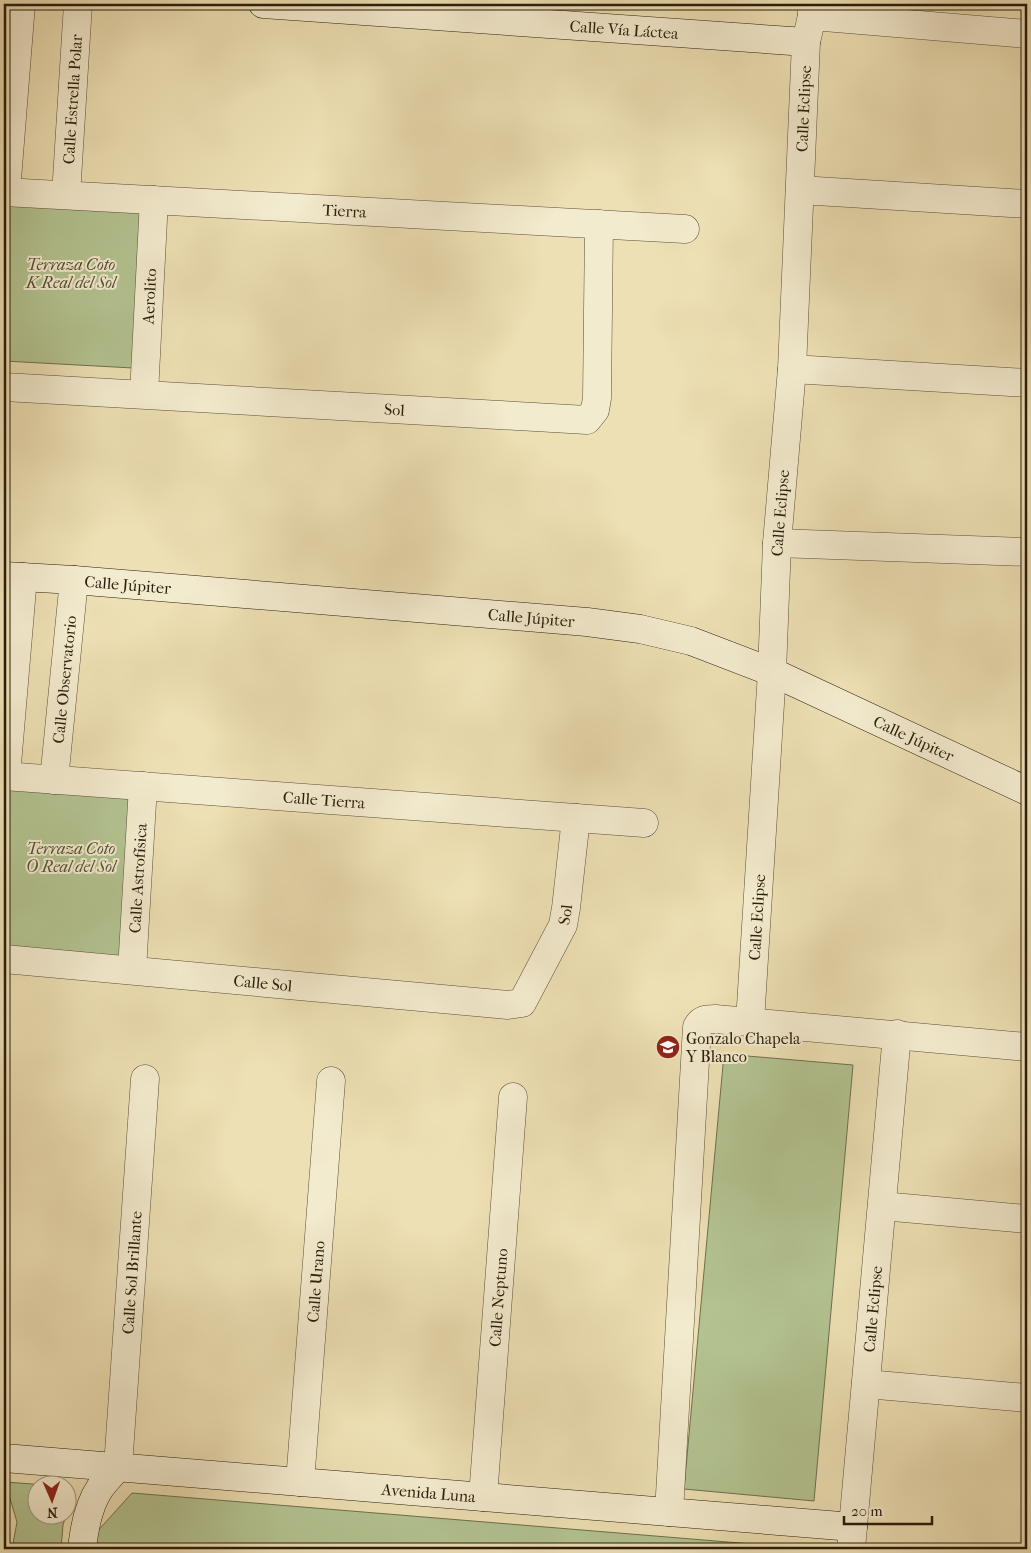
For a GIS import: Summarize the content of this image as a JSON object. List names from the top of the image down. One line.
{"streets":{"street":["Calle Vía Láctea","Calle Estrella Polar","Calle Eclipse","Tierra","Aerolito","Sol","Calle Júpiter","Calle Observatorio","Calle Tierra","Calle Astrofísica","Calle Sol","Calle Sol Brillante","Calle Urano","Calle Neptuno","Avenida Luna"]},"crossings":[["Calle Vía Láctea","Calle Eclipse"],["Calle Estrella Polar","Tierra"],["Calle Eclipse","Calle Júpiter"],["Calle Eclipse","Avenida Luna"],["Tierra","Aerolito"],["Tierra","Sol"],["Aerolito","Sol"],["Sol","Calle Tierra"],["Sol","Calle Sol"],["Calle Júpiter","Calle Observatorio"],["Calle Observatorio","Calle Tierra"],["Calle Tierra","Calle Astrofísica"],["Calle Astrofísica","Calle Sol"],["Calle Sol Brillante","Avenida Luna"],["Calle Urano","Avenida Luna"],["Calle Neptuno","Avenida Luna"]],"parks":["Terraza Coto K Real del Sol","Terraza Coto O Real del Sol"],"places":{"school or university":["Gonzalo Chapela Y Blanco"]},"scale_bar":"20 m","north":"bottom"}
